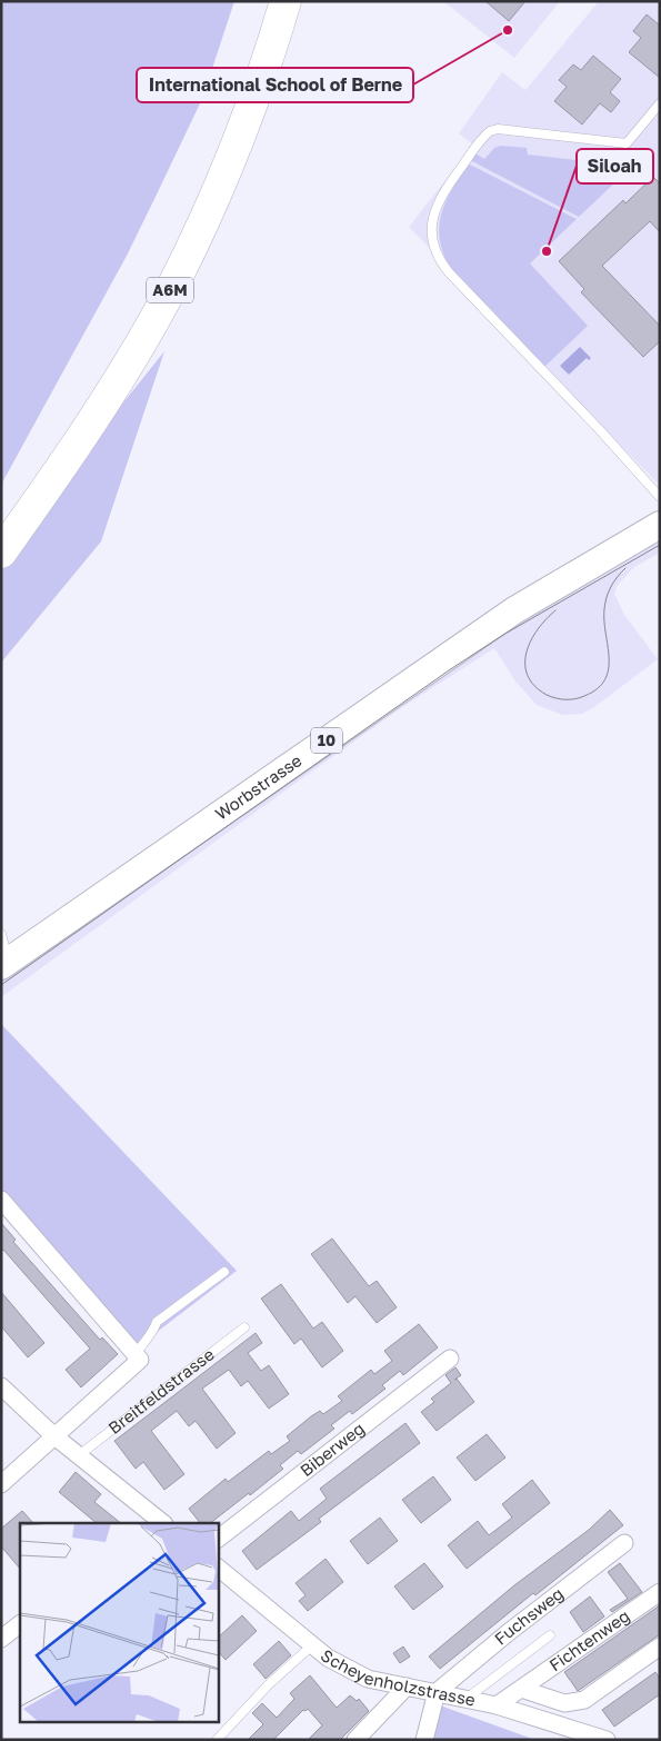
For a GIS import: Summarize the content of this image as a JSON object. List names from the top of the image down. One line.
{"streets":{"highway":["A6M"],"main road":["10","Worbstrasse"],"street":["Breitfeldstrasse","Biberweg","Fuchsweg","Fichtenweg","Scheyenholzstrasse"]},"crossings":[["Fuchsweg","Scheyenholzstrasse"],["Fichtenweg","Scheyenholzstrasse"]],"places":["International School of Berne","Siloah"]}
